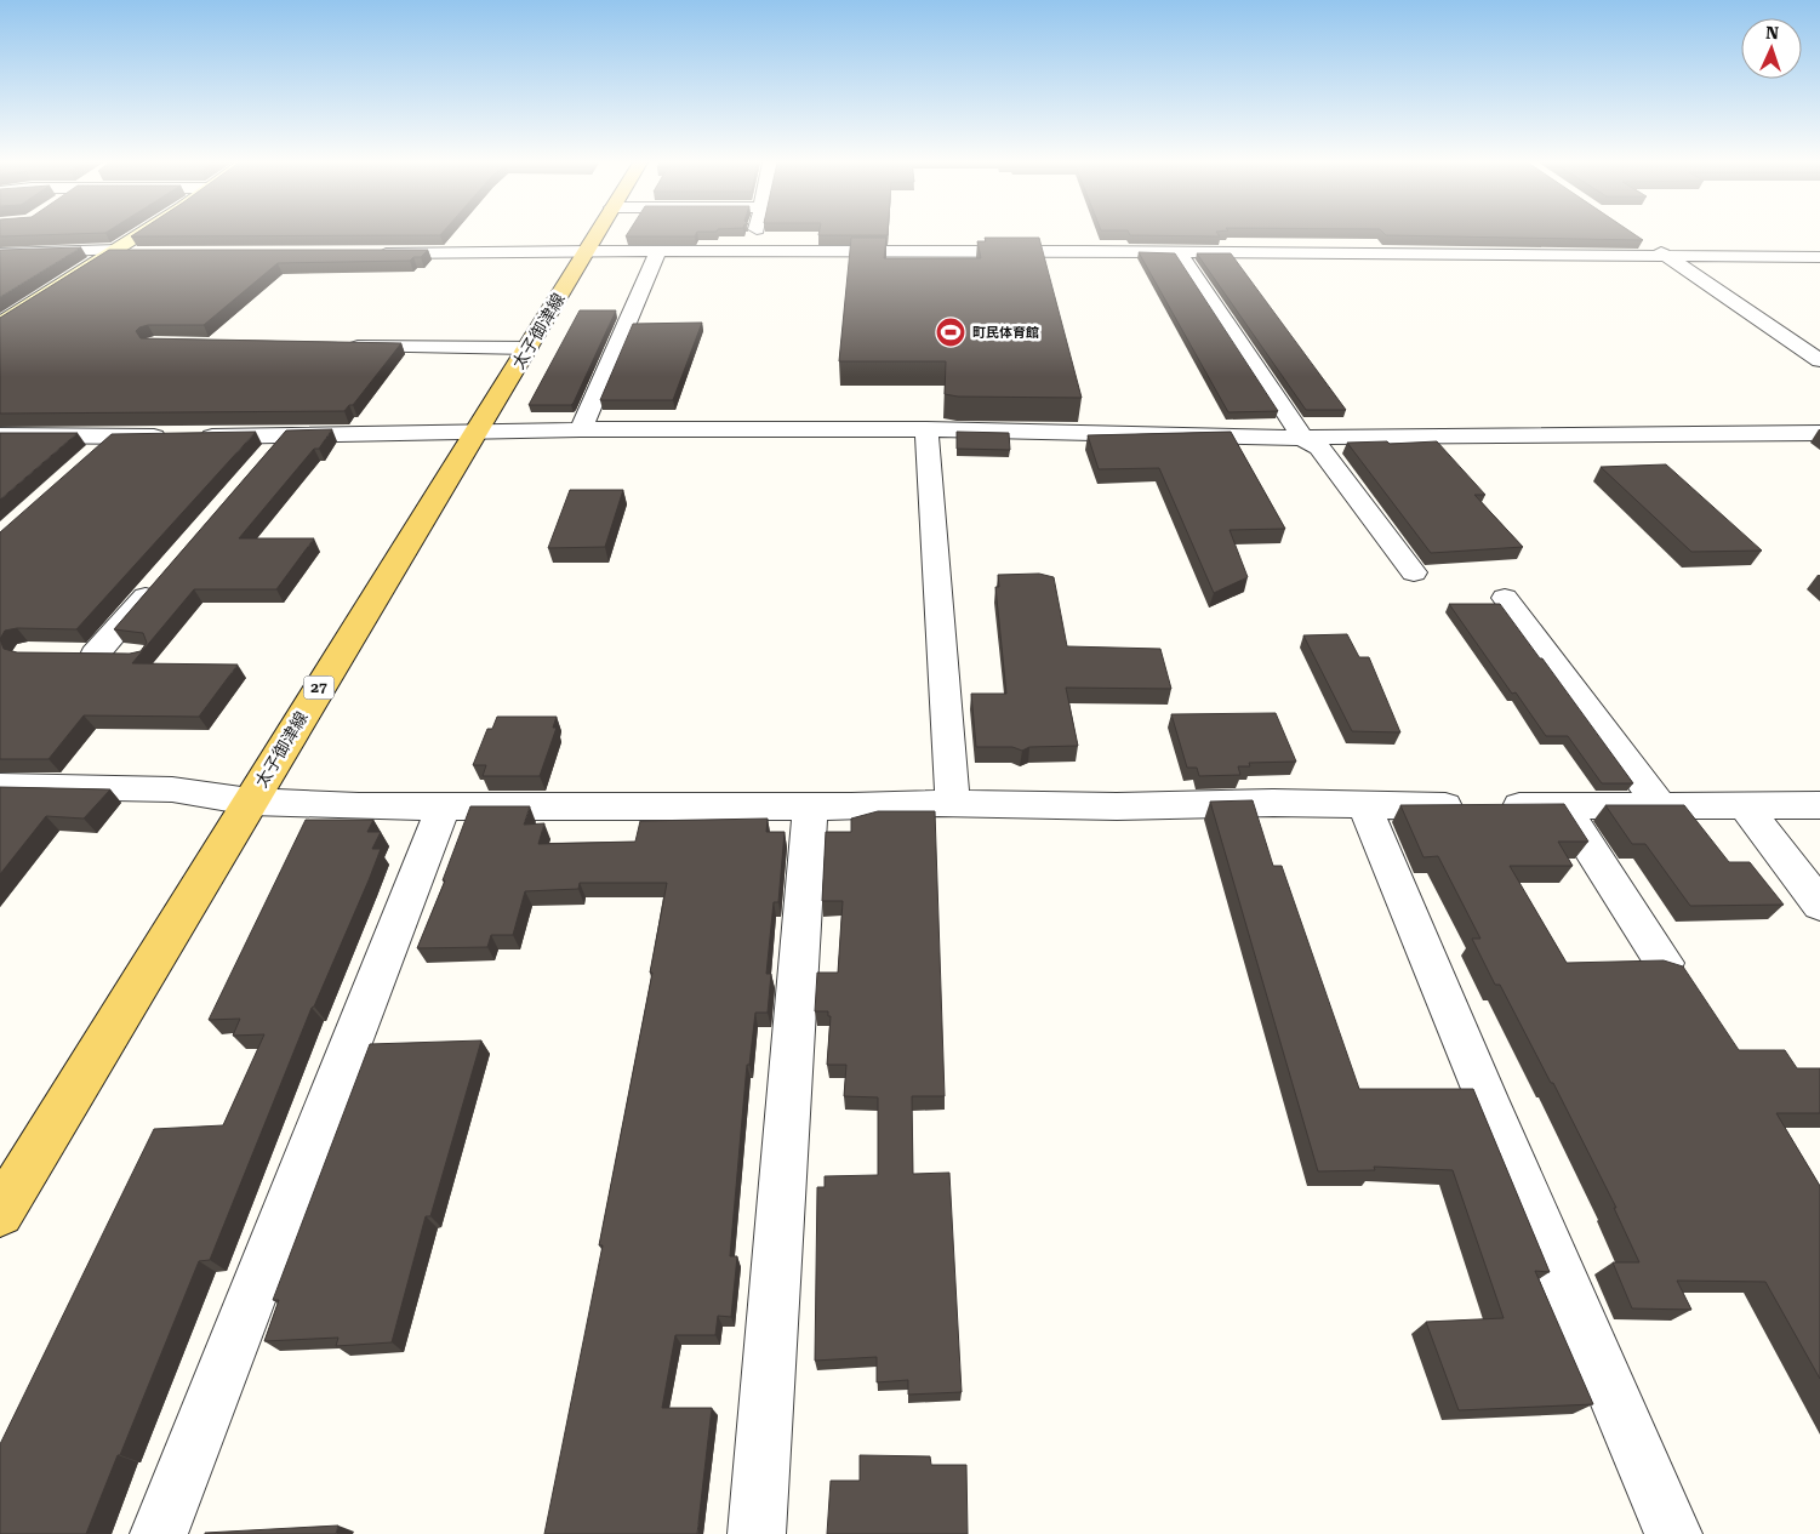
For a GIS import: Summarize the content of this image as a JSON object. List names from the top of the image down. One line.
{"streets":{"main road":["太子御津線","27"]},"places":{"sports":["町民体育館"]},"north":"top"}
